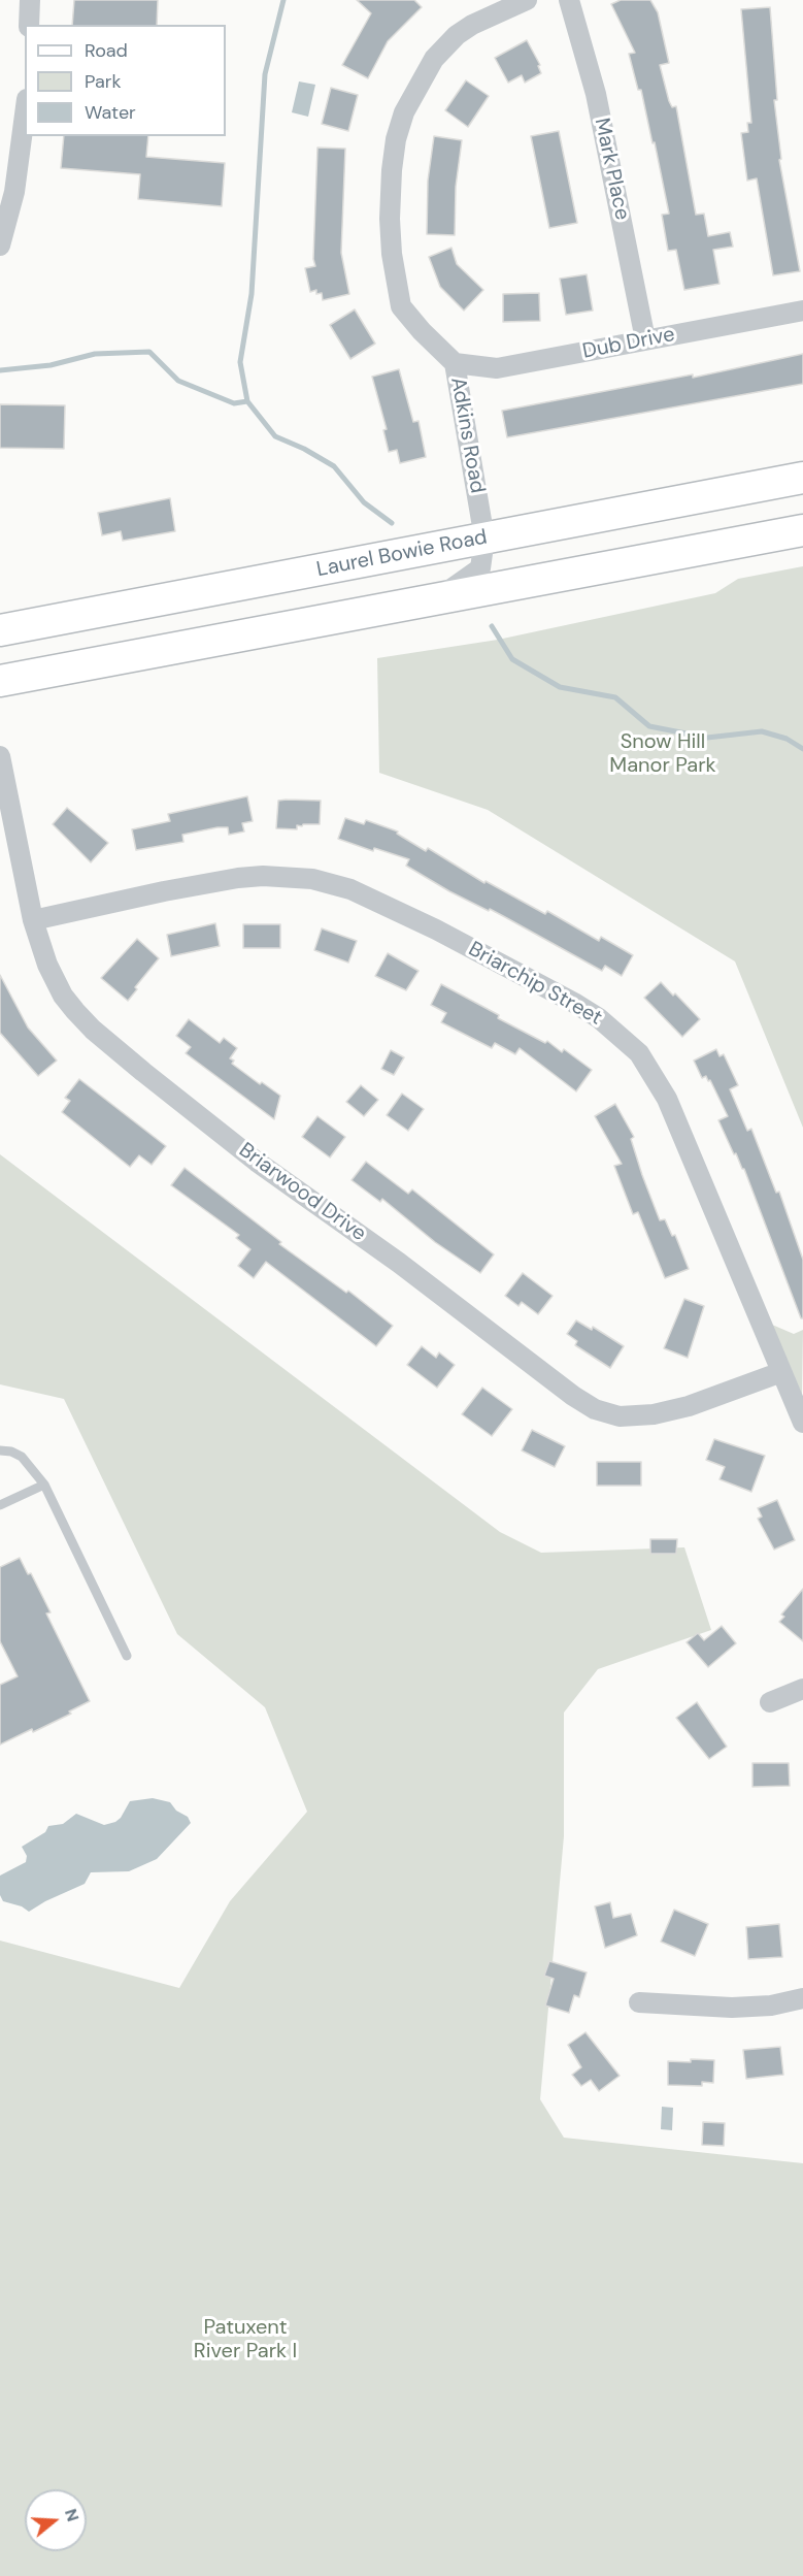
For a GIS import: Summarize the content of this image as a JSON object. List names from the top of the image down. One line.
{"streets":{"main road":["Laurel Bowie Road"],"street":["Mark Place","Dub Drive","Adkins Road","Briarchip Street","Briarwood Drive"]},"crossings":[["Mark Place","Dub Drive"],["Dub Drive","Adkins Road"],["Adkins Road","Laurel Bowie Road"],["Briarchip Street","Briarwood Drive"]],"parks":["Snow Hill Manor Park","Patuxent River Park I"],"legend":["Road","Park","Water"],"north":"right"}
